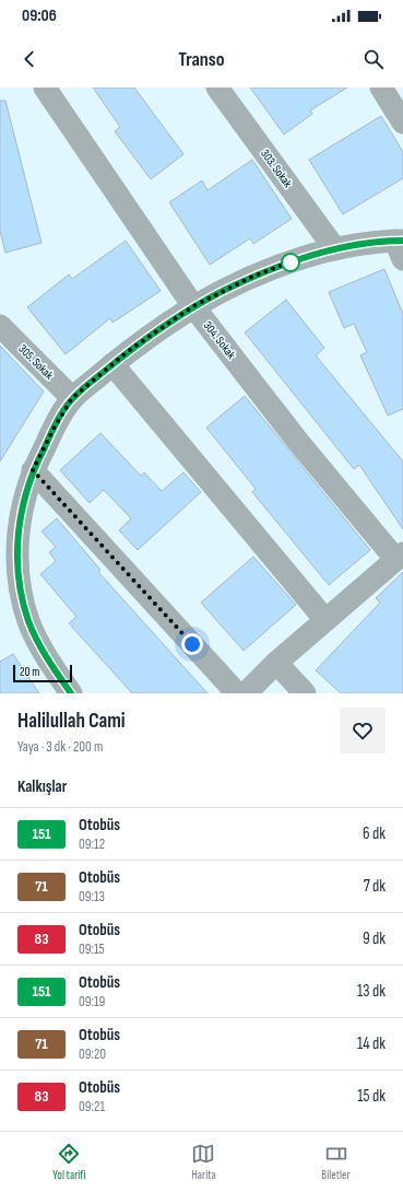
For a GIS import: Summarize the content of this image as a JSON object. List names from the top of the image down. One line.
{"streets":{"street":["303. Sokak","304. Sokak","305. Sokak"]},"lines":["bus line 151"],"scale_bar":"20 m","page":{"status":"09:06","header":"Transo","scale":"20 m","heading":[["Halilullah Cami","Yaya · 3 dk · 200 m"],"Kalkışlar"],"list":[{"mark":"151","name":"Otobüs","note":"09:12","value":"6 dk"},{"mark":"71","name":"Otobüs","note":"09:13","value":"7 dk"},{"mark":"83","name":"Otobüs","note":"09:15","value":"9 dk"},{"mark":"151","name":"Otobüs","note":"09:19","value":"13 dk"},{"mark":"71","name":"Otobüs","note":"09:20","value":"14 dk"},{"mark":"83","name":"Otobüs","note":"09:21","value":"15 dk"}],"tabs":["Yol tarifi","Harita","Biletler"]}}
